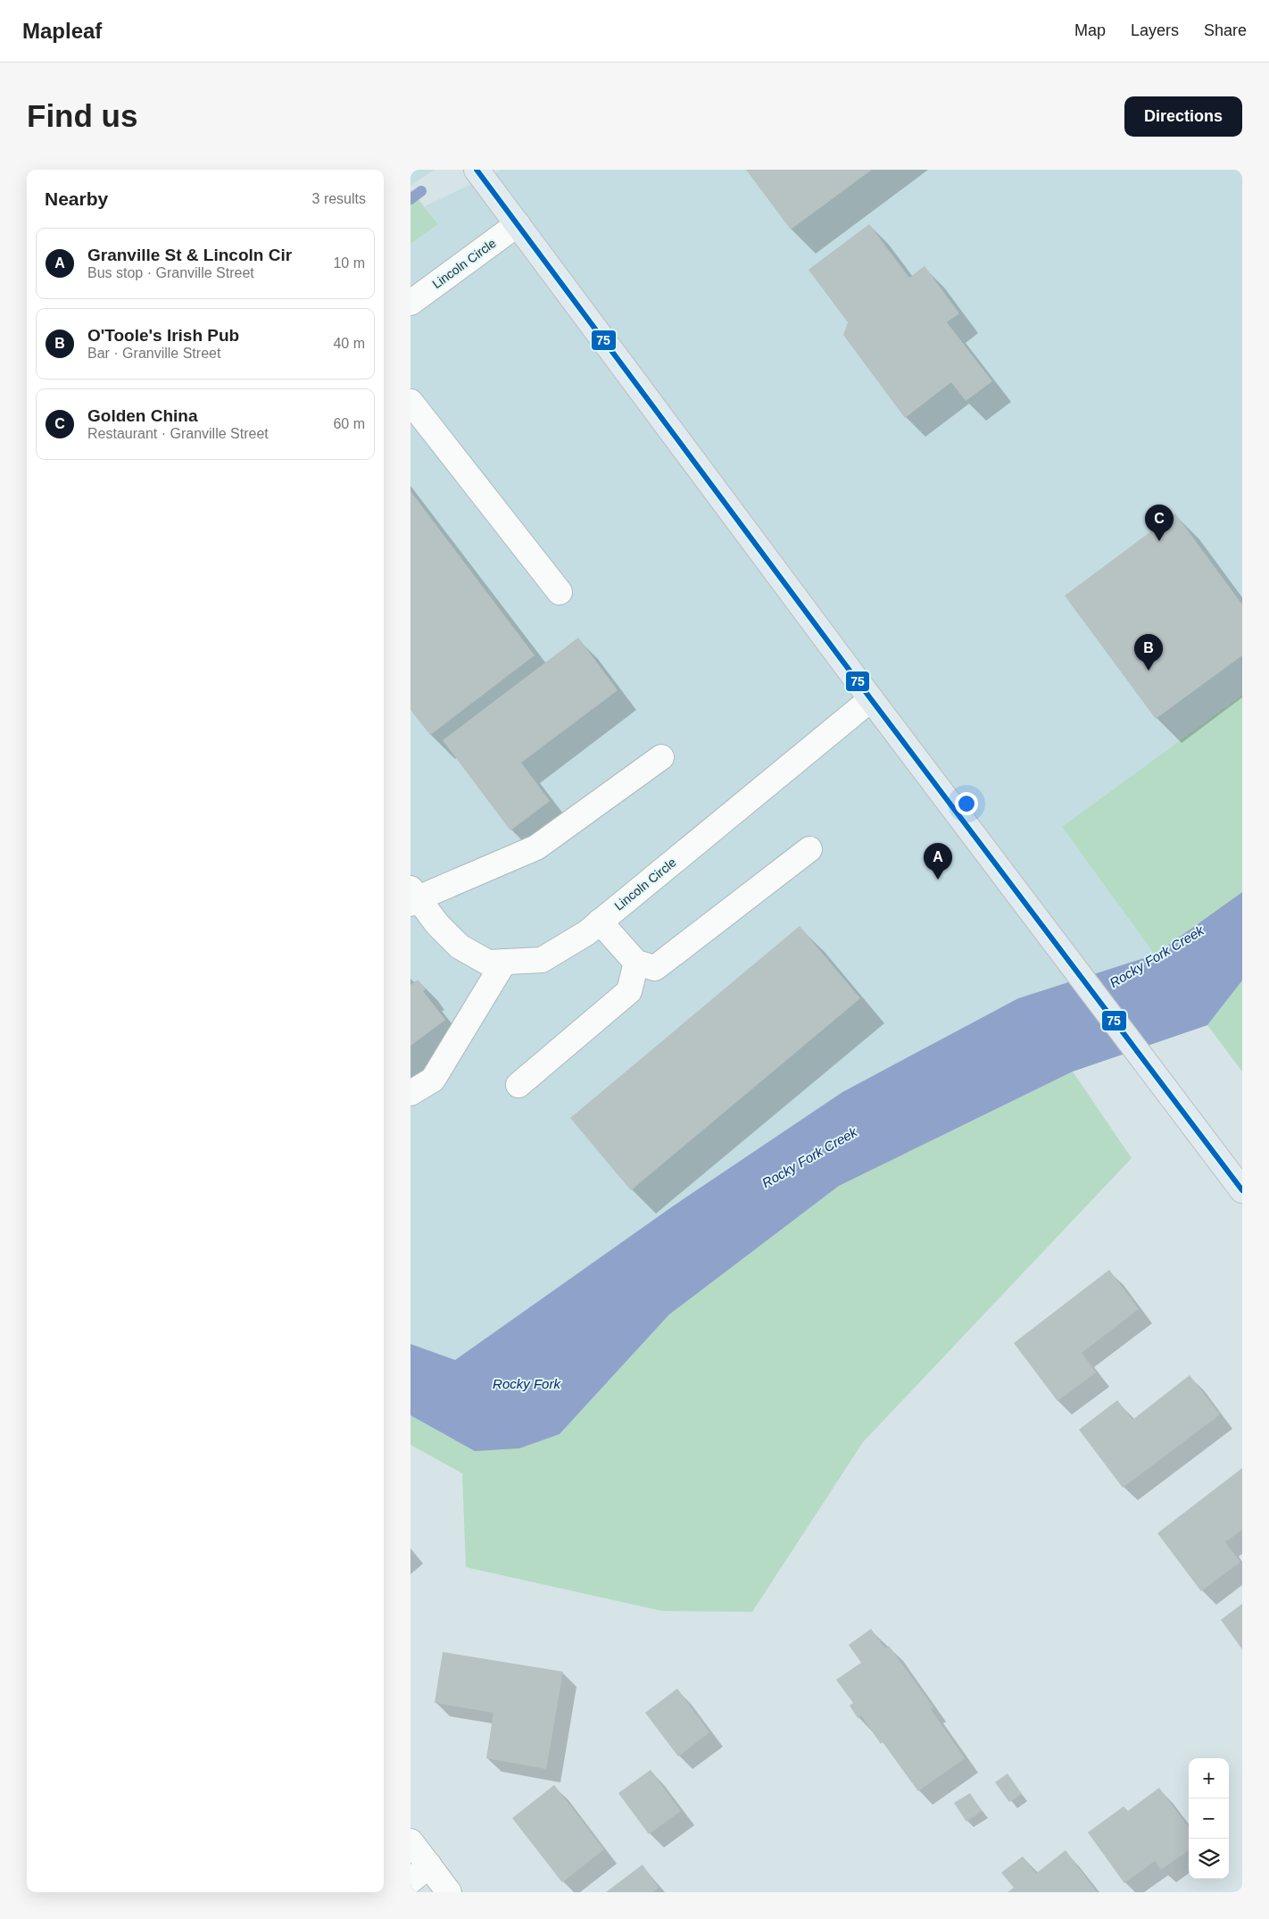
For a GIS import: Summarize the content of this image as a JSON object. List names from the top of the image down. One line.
{"streets":{"street":["Lincoln Circle"]},"water":["Rocky Fork Creek","Rocky Fork"],"lines":["transit line 75"],"page":{"header":"Mapleaf","nav":["Map","Layers","Share"],"buttons":"Directions","title":"Find us","heading":["Nearby","3 results"],"list":[{"mark":"A","name":"Granville St & Lincoln Cir","note":"Bus stop · Granville Street","value":"10 m"},{"mark":"B","name":"O'Toole's Irish Pub","note":"Bar · Granville Street","value":"40 m"},{"mark":"C","name":"Golden China","note":"Restaurant · Granville Street","value":"60 m"}],"pins":["C","B","A"],"map_buttons":["+","−"]}}
